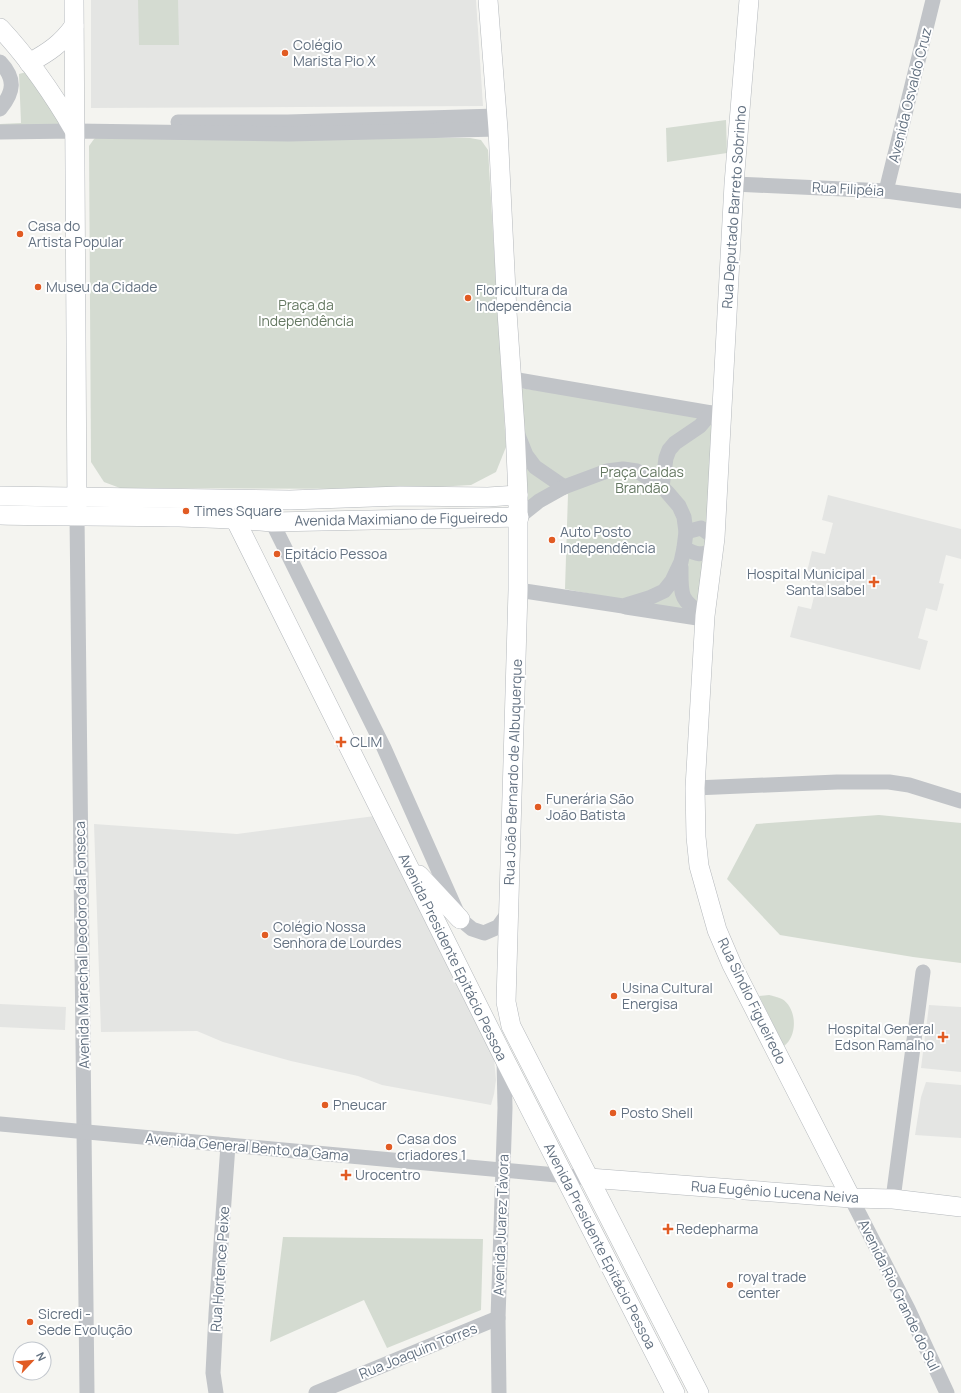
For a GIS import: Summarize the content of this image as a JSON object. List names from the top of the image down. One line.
{"streets":{"main road":["Rua Deputado Barreto Sobrinho","Avenida Maximiano de Figueiredo","Rua João Bernardo de Albuquerque","Avenida Marechal Deodoro da Fonseca","Avenida Presidente Epitácio Pessoa","Rua Síndio Figueiredo","Rua Eugênio Lucena Neiva"],"street":["Avenida Osvaldo Cruz","Rua Filipéia","Avenida General Bento da Gama","Avenida Juarez Távora","Rua Hortence Peixe","Avenida Rio Grande do Sul","Rua Joaquim Torres"]},"crossings":[["Avenida Osvaldo Cruz","Rua Filipéia"],["Rua Filipéia","Rua Deputado Barreto Sobrinho"],["Avenida Maximiano de Figueiredo","Rua João Bernardo de Albuquerque"],["Avenida Maximiano de Figueiredo","Avenida Presidente Epitácio Pessoa"],["Rua João Bernardo de Albuquerque","Avenida Presidente Epitácio Pessoa"],["Avenida Marechal Deodoro da Fonseca","Avenida General Bento da Gama"],["Avenida Presidente Epitácio Pessoa","Avenida General Bento da Gama"],["Avenida Presidente Epitácio Pessoa","Rua Eugênio Lucena Neiva"],["Avenida Presidente Epitácio Pessoa","Avenida Juarez Távora"],["Rua Síndio Figueiredo","Rua Eugênio Lucena Neiva"],["Rua Síndio Figueiredo","Avenida Rio Grande do Sul"],["Avenida General Bento da Gama","Rua Eugênio Lucena Neiva"],["Avenida General Bento da Gama","Avenida Juarez Távora"],["Avenida General Bento da Gama","Rua Hortence Peixe"],["Rua Eugênio Lucena Neiva","Avenida Rio Grande do Sul"],["Avenida Juarez Távora","Rua Joaquim Torres"]],"parks":["Praça da Independência","Praça Caldas Brandão"],"places":{"other":["Colégio Marista Pio X","Casa do Artista Popular","Museu da Cidade","Floricultura da Independência","Times Square","Auto Posto Independência","Epitácio Pessoa","Funerária São João Batista","Colégio Nossa Senhora de Lourdes","Usina Cultural Energisa","Pneucar","Posto Shell","Casa dos criadores 1","royal trade center","Sicredi - Sede Evolução"],"health":["Hospital Municipal Santa Isabel","CLIM","Hospital General Edson Ramalho","Urocentro","Redepharma"]},"north":"top right"}
